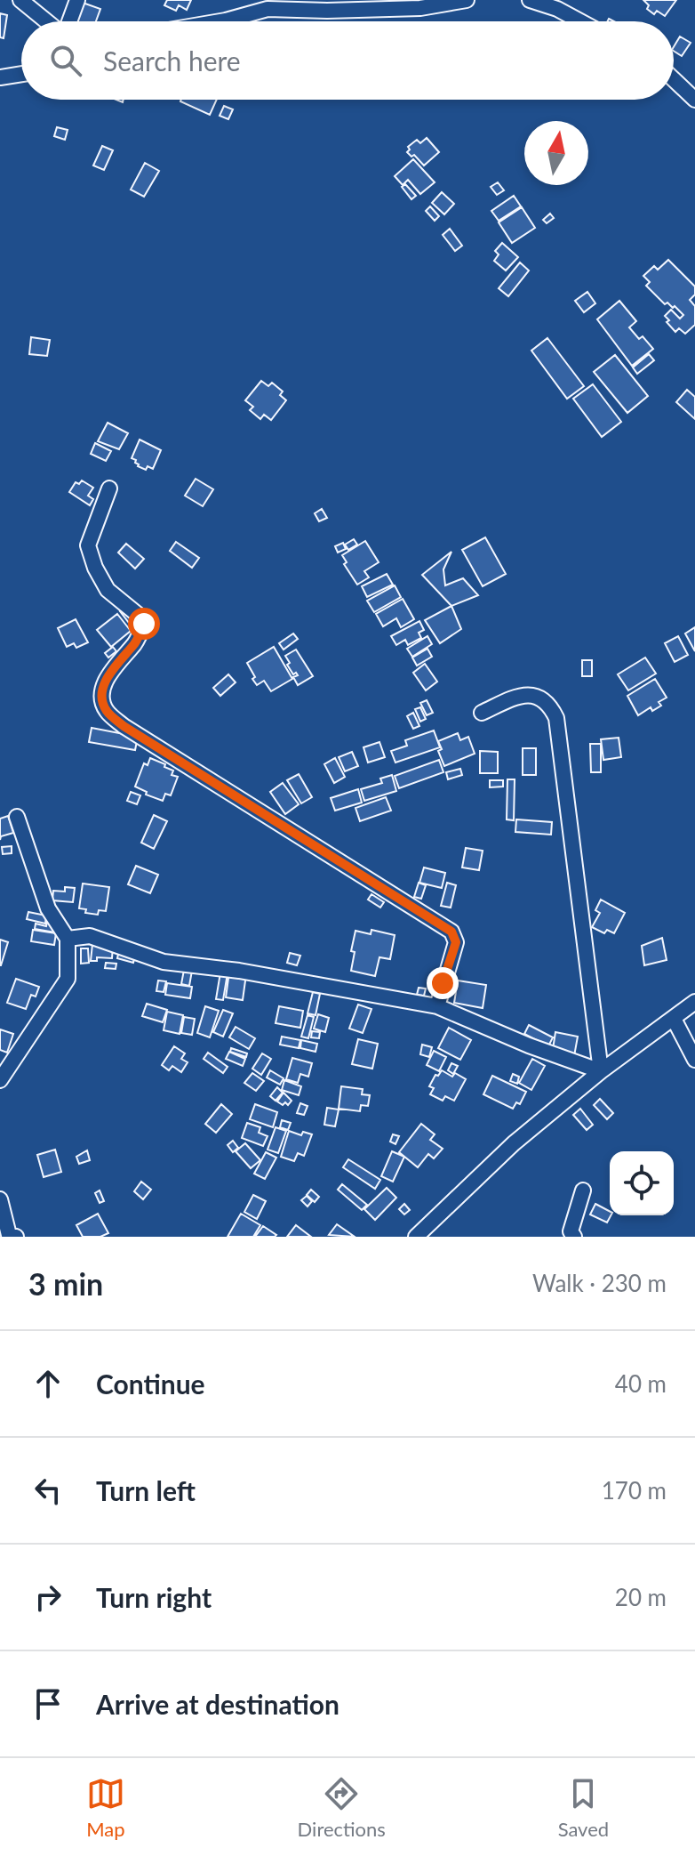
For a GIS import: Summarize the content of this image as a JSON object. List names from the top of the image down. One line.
{"north":"top","page":{"search":"Search here","heading":["3 min","Walk · 230 m"],"list":[["Continue","40 m"],["Turn left","170 m"],["Turn right","20 m"],"Arrive at destination"],"nav":["Map","Directions","Saved"]}}
